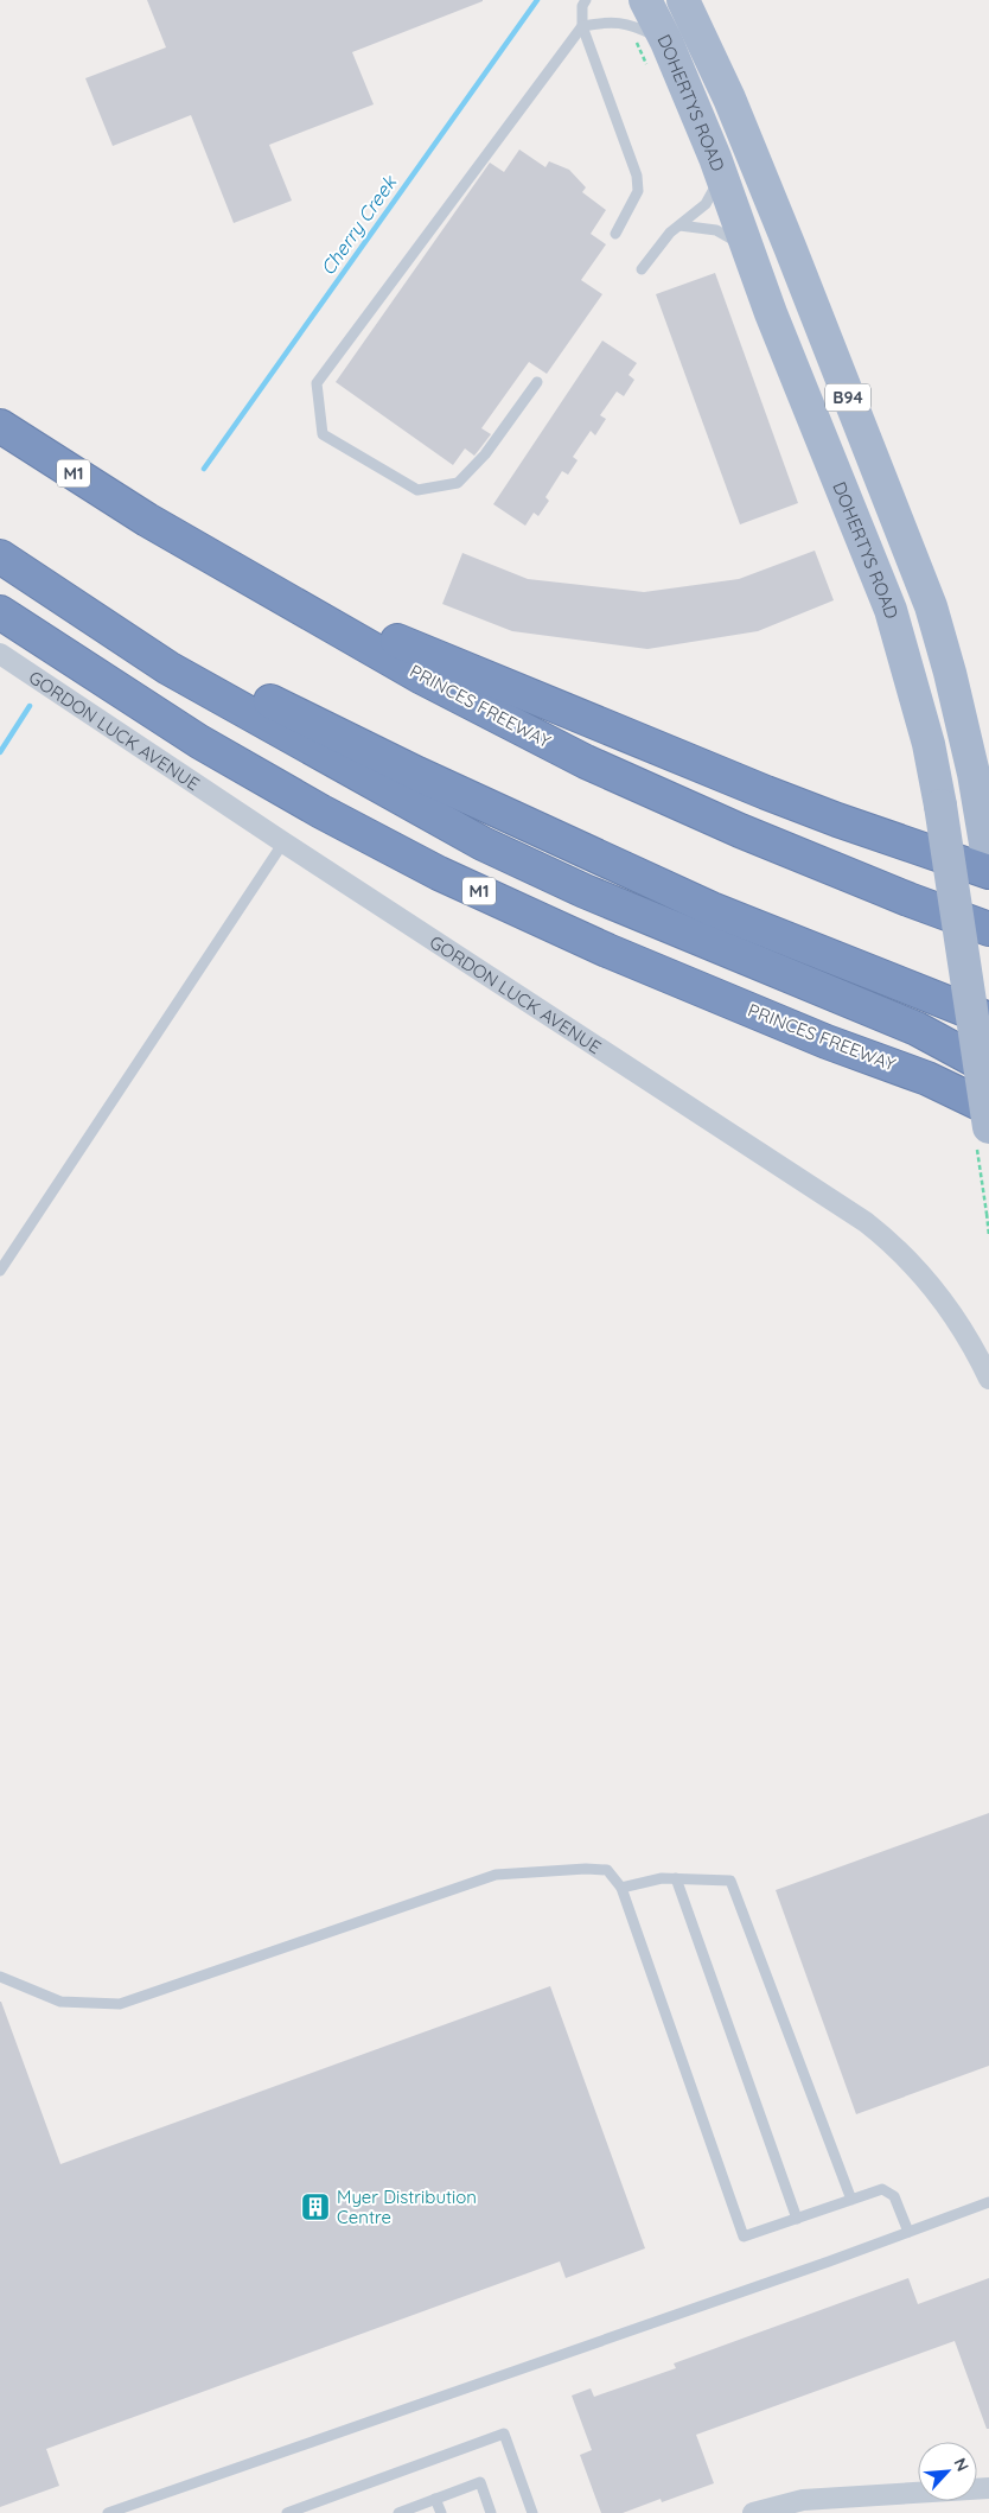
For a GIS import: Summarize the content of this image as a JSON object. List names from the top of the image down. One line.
{"streets":{"highway":["M1","PRINCES FREEWAY"],"main road":["DOHERTYS ROAD","B94"],"street":["GORDON LUCK AVENUE"]},"water":["Cherry Creek"],"places":{"building":["Myer Distribution Centre"]},"north":"top right"}
